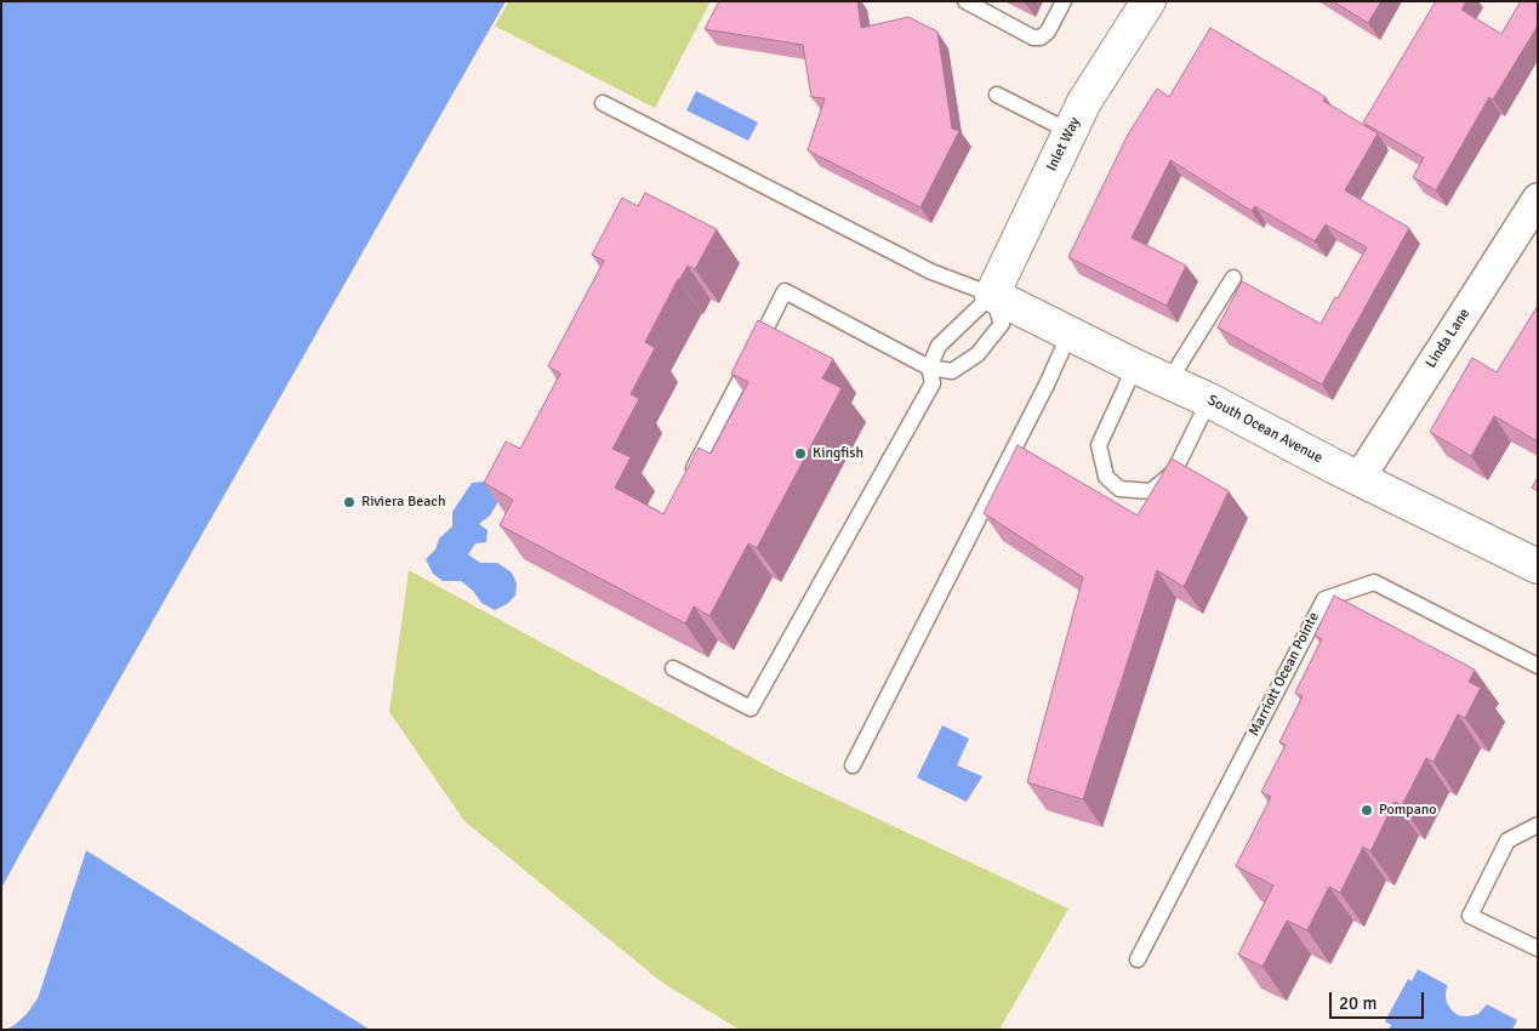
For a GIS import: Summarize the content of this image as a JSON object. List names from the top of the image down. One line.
{"streets":{"street":["Inlet Way","Linda Lane","South Ocean Avenue"],"lane":["Marriott Ocean Pointe"]},"crossings":[["Inlet Way","South Ocean Avenue"],["Linda Lane","South Ocean Avenue"]],"places":["Kingfish","Riviera Beach","Pompano"],"scale_bar":"20 m"}
